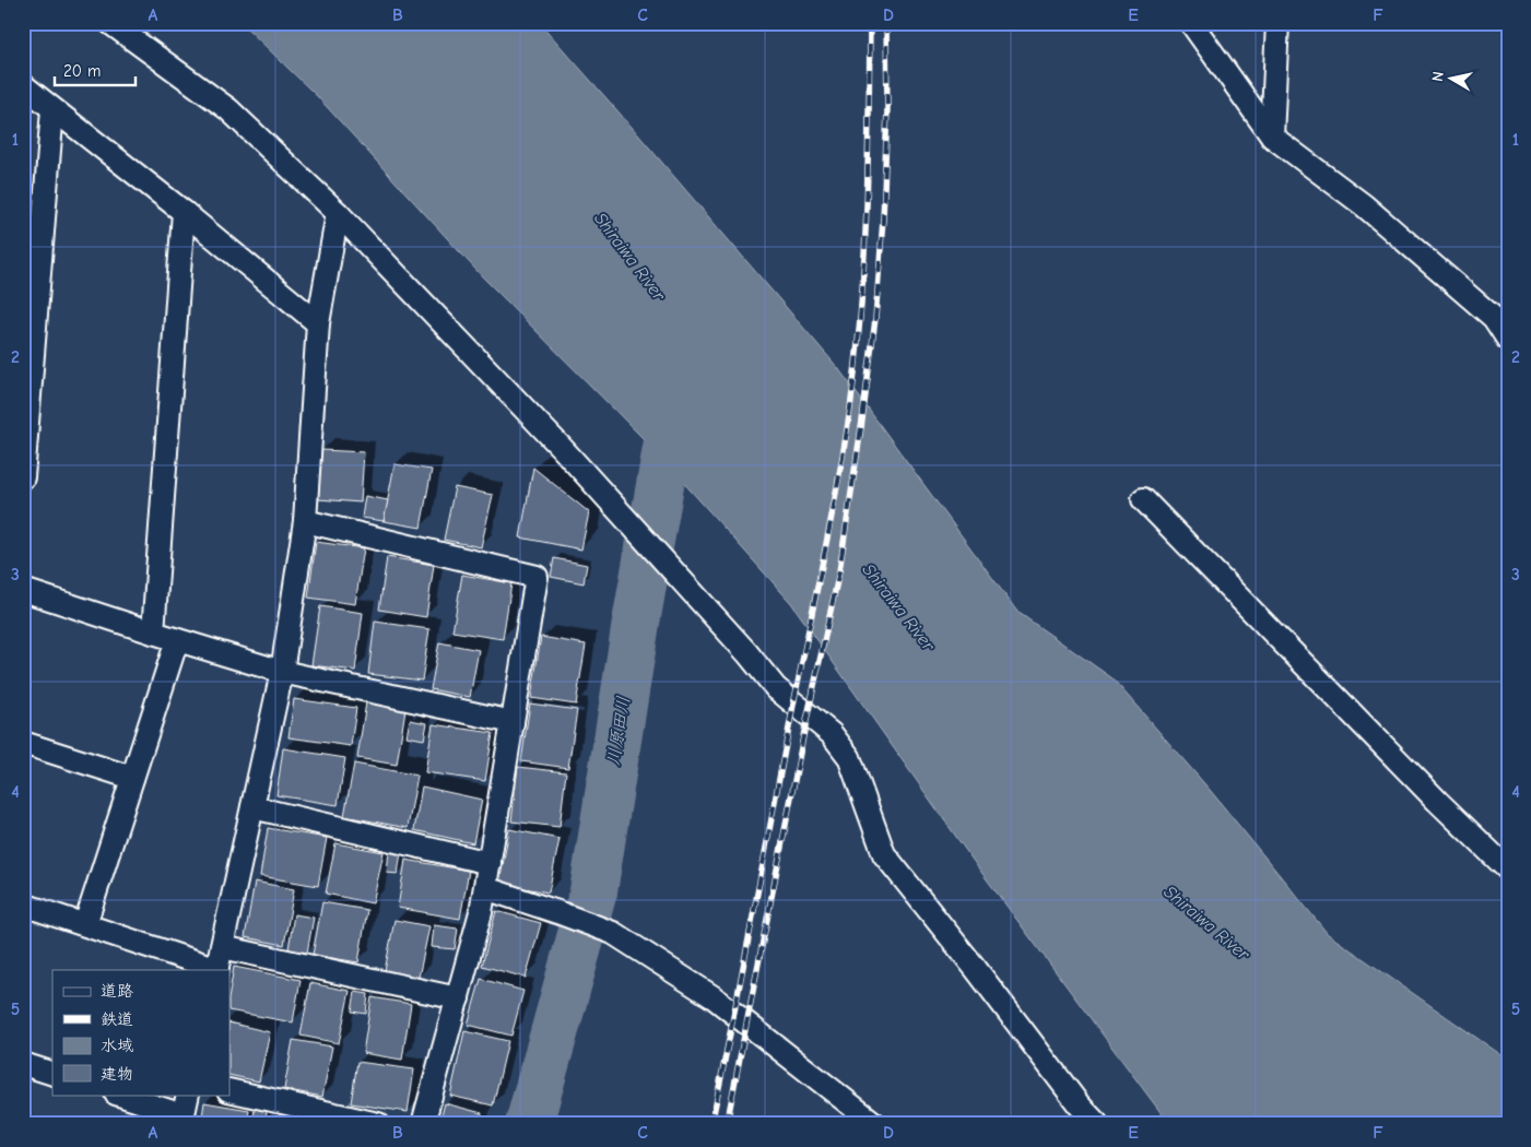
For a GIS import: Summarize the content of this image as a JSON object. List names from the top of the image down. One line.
{"water":["Shiraiwa River","川原田川"],"legend":["道路","鉄道","水域","建物"],"scale_bar":"20 m","north":"left","grid":{"columns":["A","B","C","D","E","F"],"rows":["1","2","3","4","5"]}}
